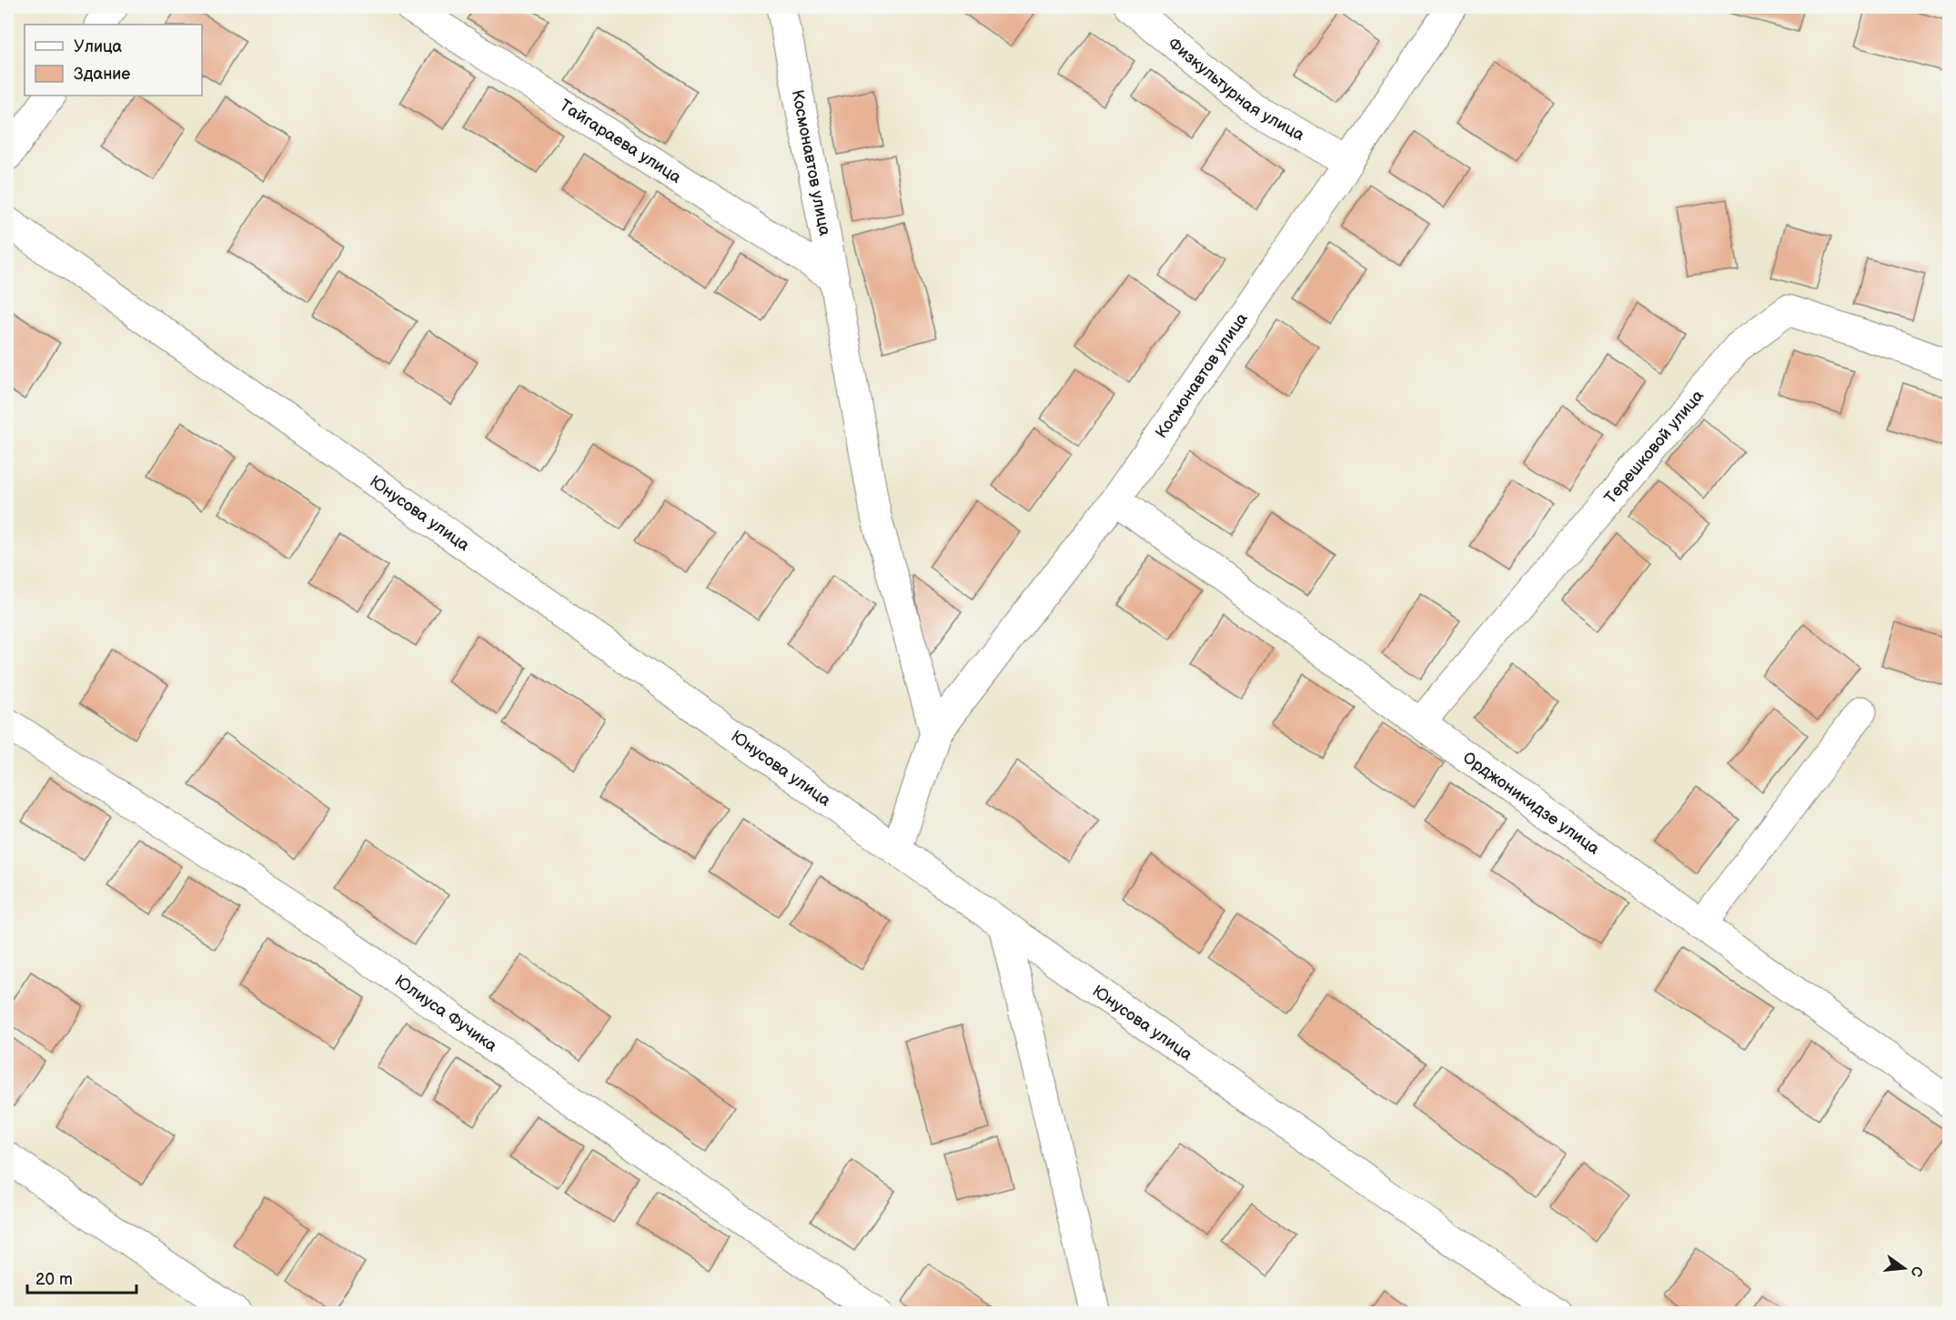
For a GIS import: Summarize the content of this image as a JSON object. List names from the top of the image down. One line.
{"streets":{"street":["Физкультурная улица","Тайгараева улица","Космонавтов улица","Терешковой улица","Юнусова улица","Орджоникидзе улица","Юлиуса Фучика"]},"crossings":[["Физкультурная улица","Космонавтов улица"],["Тайгараева улица","Космонавтов улица"],["Космонавтов улица","Юнусова улица"],["Космонавтов улица","Орджоникидзе улица"],["Терешковой улица","Орджоникидзе улица"]],"legend":["Улица","Здание"],"scale_bar":"20 m","north":"right"}
